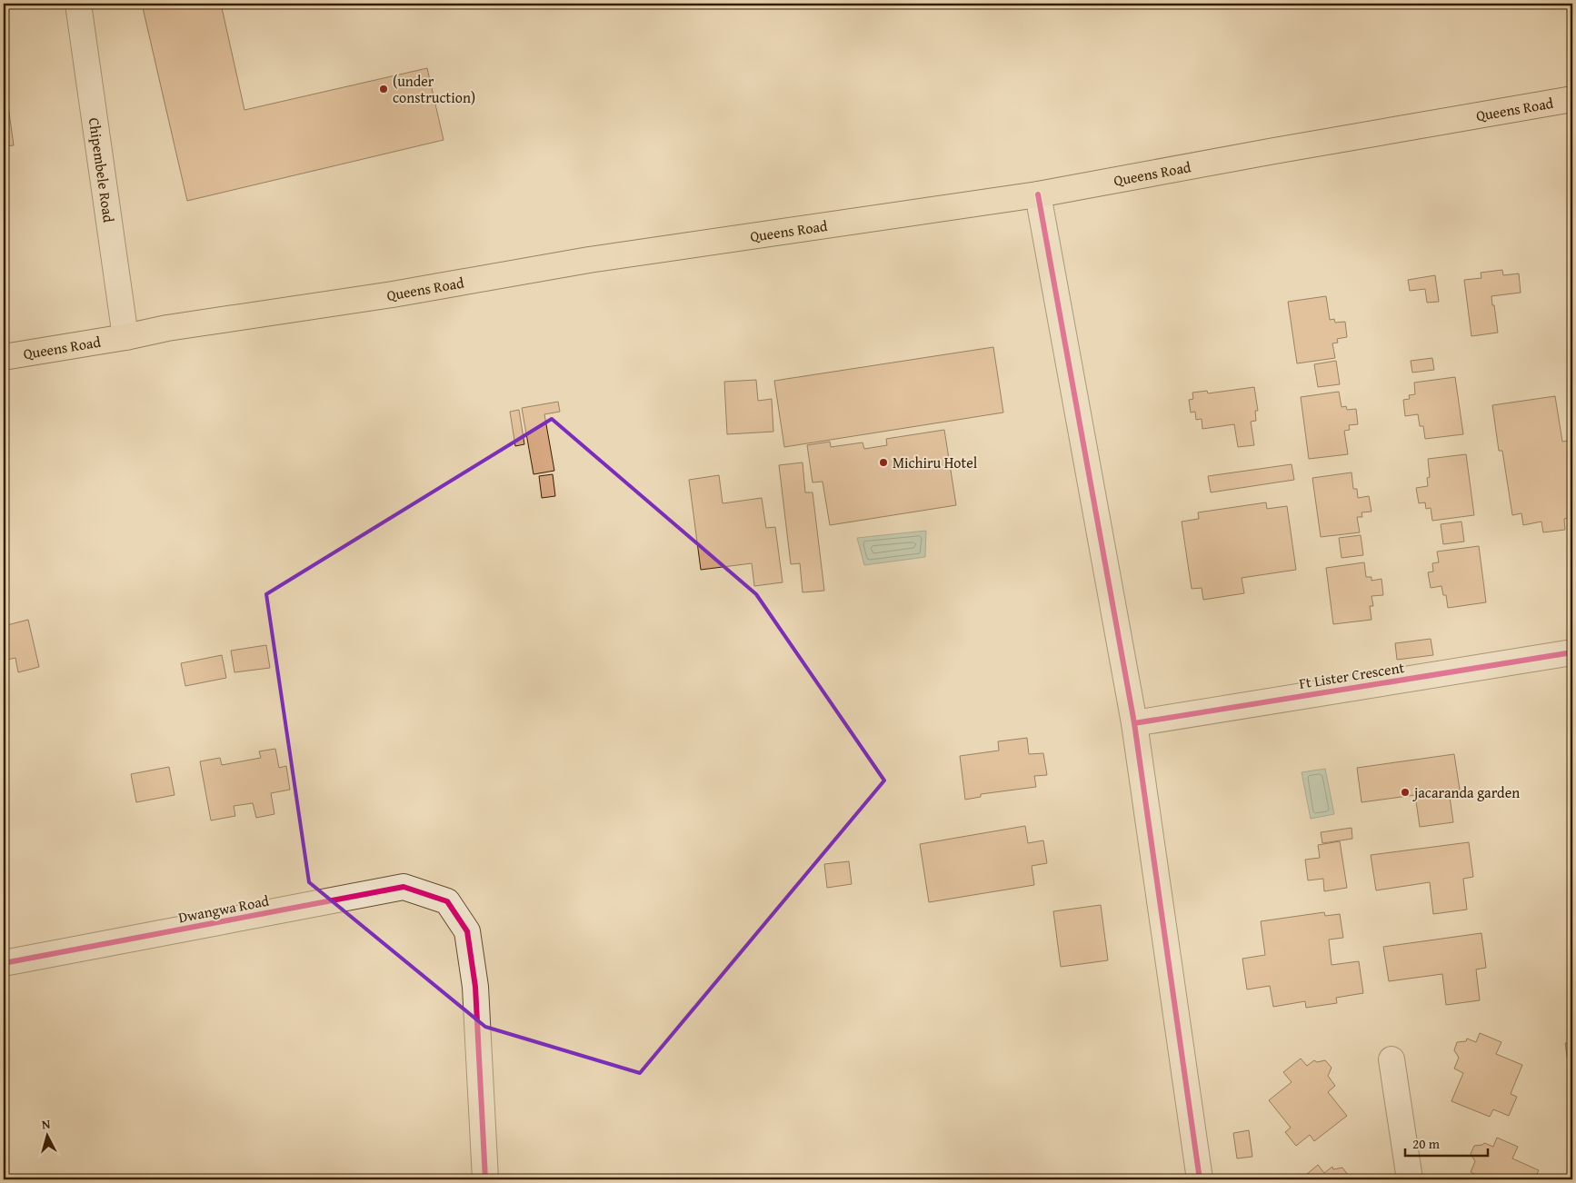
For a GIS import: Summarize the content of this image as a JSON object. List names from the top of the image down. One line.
{"streets":{"highway":["Queens Road"],"street":["Chipembele Road","Ft Lister Crescent","Dwangwa Road"]},"crossings":[["Queens Road","Chipembele Road"]],"places":["(under construction)","Michiru Hotel","jacaranda garden"],"scale_bar":"20 m","north":"top"}
